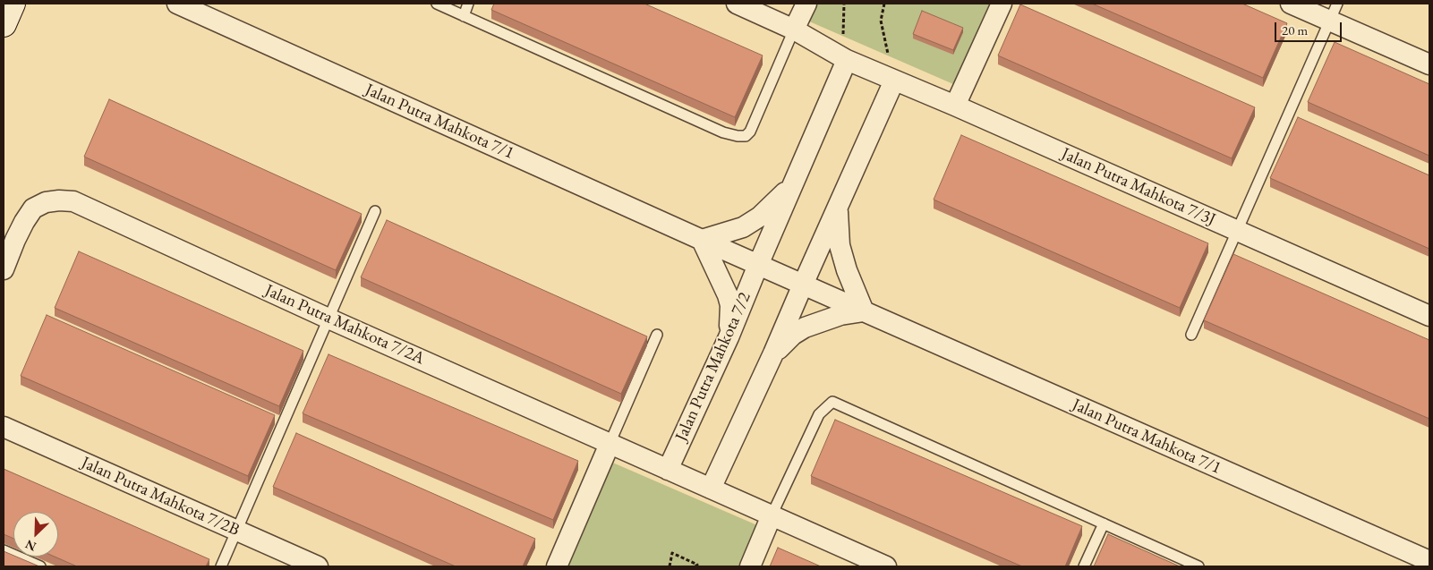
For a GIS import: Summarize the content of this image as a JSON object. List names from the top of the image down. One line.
{"streets":{"street":["Jalan Putra Mahkota 7/1","Jalan Putra Mahkota 7/3J","Jalan Putra Mahkota 7/2A","Jalan Putra Mahkota 7/2","Jalan Putra Mahkota 7/2B"]},"crossings":[["Jalan Putra Mahkota 7/1","Jalan Putra Mahkota 7/2"],["Jalan Putra Mahkota 7/3J","Jalan Putra Mahkota 7/2"],["Jalan Putra Mahkota 7/2A","Jalan Putra Mahkota 7/2"]],"scale_bar":"20 m","north":"bottom left"}
